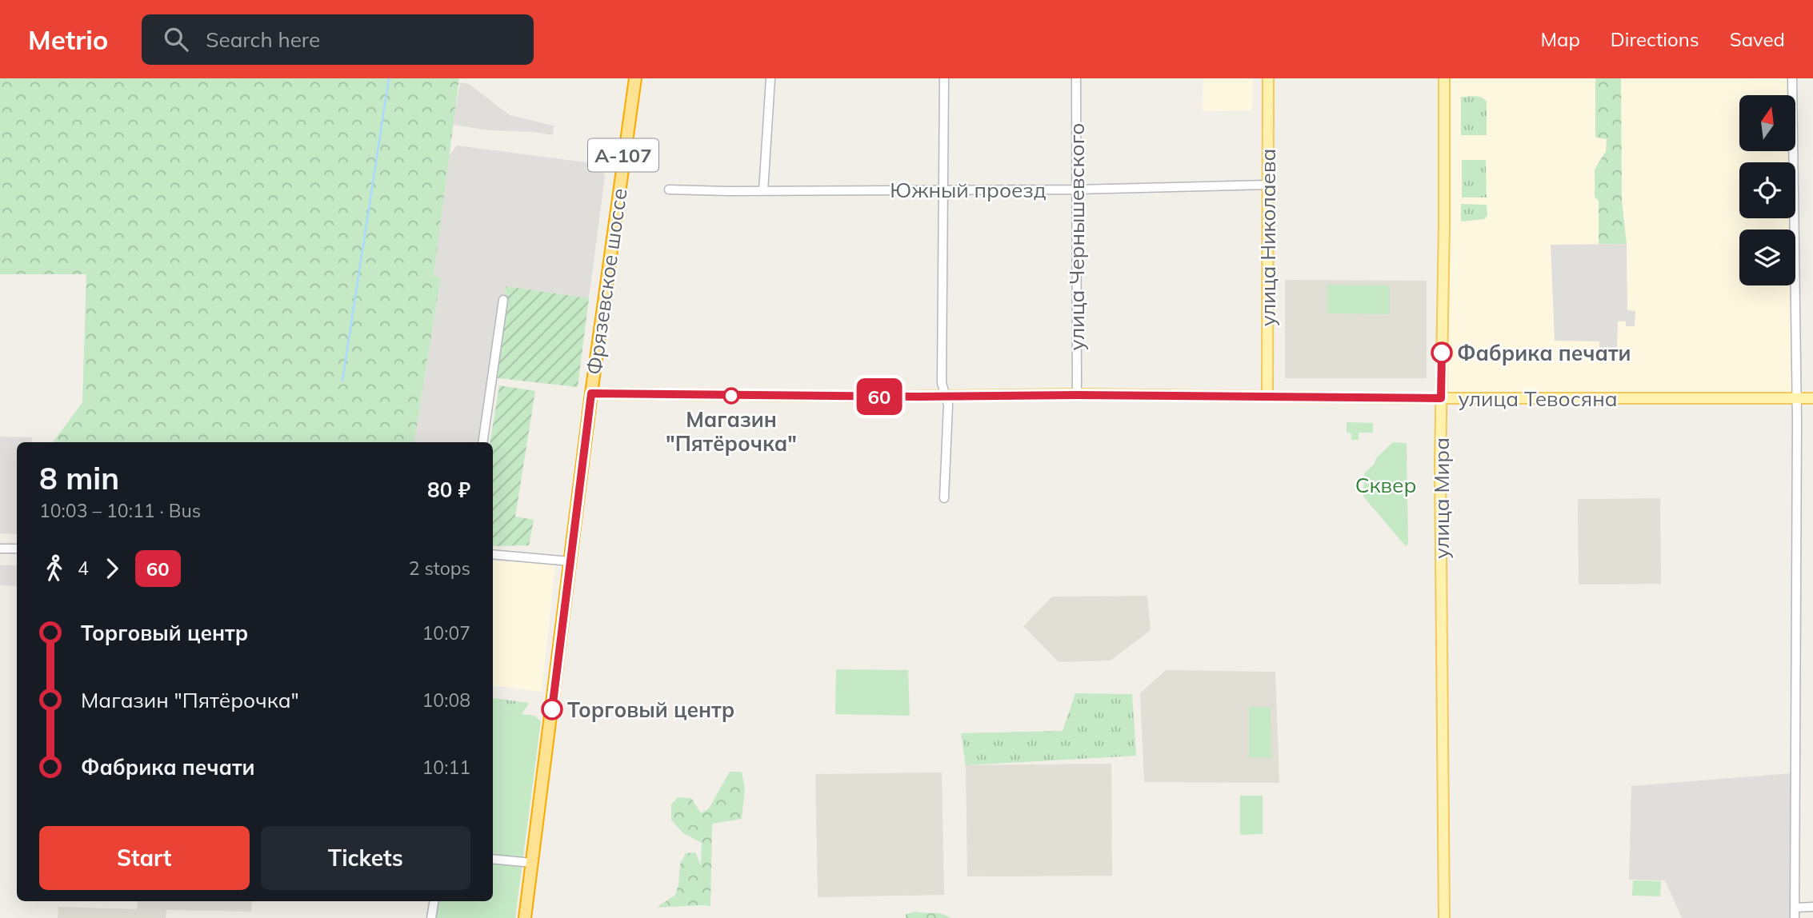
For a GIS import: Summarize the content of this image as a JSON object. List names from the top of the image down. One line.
{"streets":{"highway":["А-107","Фрязевское шоссе"],"main road":["улица Николаева","улица Тевосяна","улица Мира"],"street":["Южный проезд","улица Чернышевского"]},"crossings":[["Южный проезд","улица Чернышевского"],["Южный проезд","улица Николаева"],["улица Чернышевского","улица Тевосяна"],["улица Николаева","улица Тевосяна"],["Фрязевское шоссе","улица Тевосяна"],["улица Тевосяна","улица Мира"]],"parks":["Сквер"],"places":["Фабрика печати","Магазин \"Пятёрочка\"","Торговый центр"],"lines":["bus line 60"],"north":"top","page":{"header":"Metrio","search":"Search here","nav":["Map","Directions","Saved"],"on_map":"60","heading":["8 min","10:03 – 10:11 · Bus","80 ₽"],"legs":["4","60","2 stops"],"list":[{"name":"Торговый центр","value":"10:07"},{"name":"Магазин \"Пятёрочка\"","value":"10:08"},{"name":"Фабрика печати","value":"10:11"}],"buttons":["Start","Tickets"]}}
